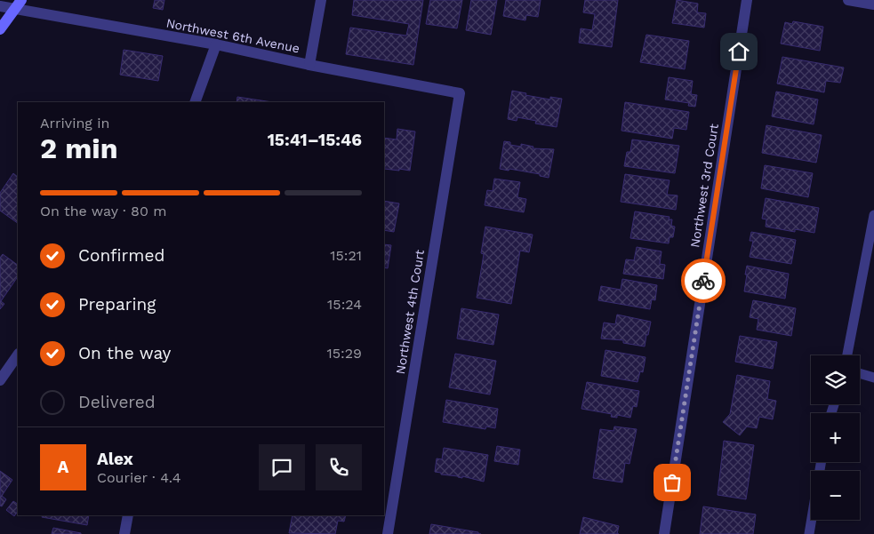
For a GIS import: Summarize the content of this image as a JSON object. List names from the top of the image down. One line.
{"streets":{"street":["Northwest 6th Avenue","Northwest 3rd Court","Northwest 4th Court"]},"crossings":[["Northwest 6th Avenue","Northwest 4th Court"]],"page":{"heading":["2 min","Arriving in","15:41–15:46"],"panel":["Alex","Courier · 4.4"],"bar":"On the way · 80 m","list":[["Confirmed","15:21"],["Preparing","15:24"],["On the way","15:29"],"Delivered"],"map_buttons":["+","−"],"round":"A"}}
